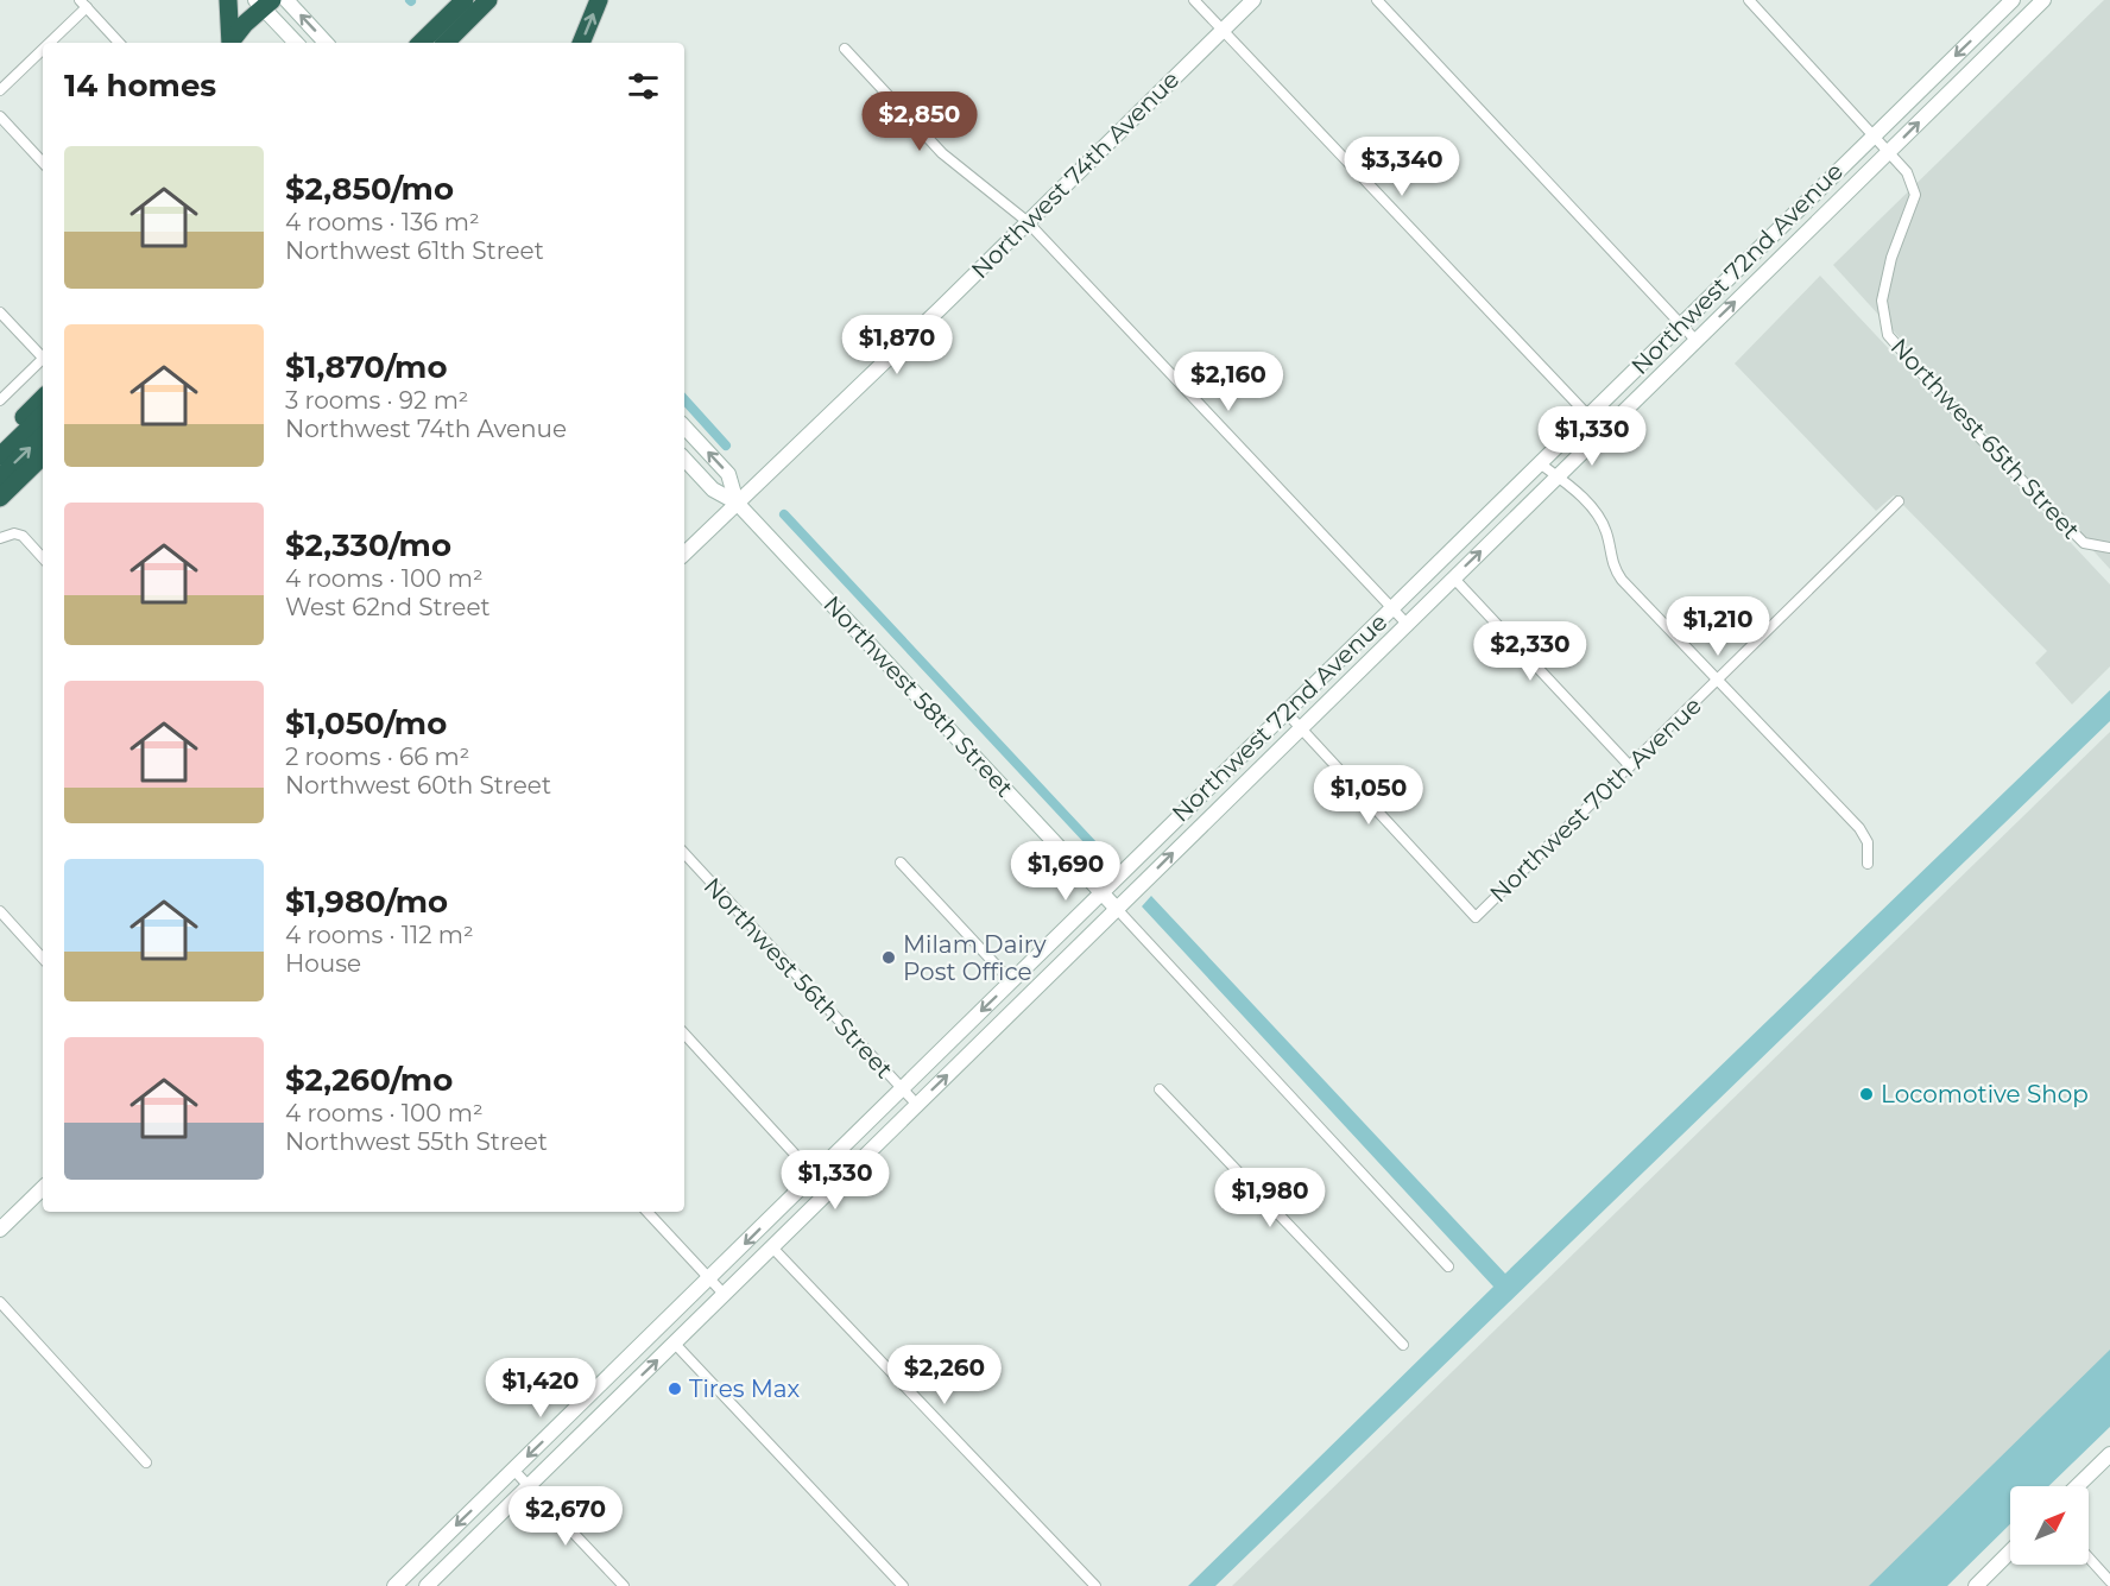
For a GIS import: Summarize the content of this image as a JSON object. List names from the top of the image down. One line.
{"streets":{"main road":["Northwest 74th Avenue","Northwest 72nd Avenue","Northwest 58th Street"],"street":["Northwest 65th Street","Northwest 70th Avenue","Northwest 56th Street"]},"crossings":[["Northwest 74th Avenue","Northwest 58th Street"],["Northwest 72nd Avenue","Northwest 65th Street"],["Northwest 72nd Avenue","Northwest 58th Street"],["Northwest 72nd Avenue","Northwest 70th Avenue"],["Northwest 72nd Avenue","Northwest 56th Street"]],"places":["Milam Dairy Post Office","Locomotive Shop","Tires Max"],"north":"top right","page":{"heading":"14 homes","price":["$2,850","$3,340","$1,870","$2,160","$1,330","$1,210","$2,330","$1,050","$1,690","$1,330","$1,980","$2,260","$1,420","$2,670"],"list":[{"name":"$2,850/mo","note":"4 rooms · 136 m² · Northwest 61th Street"},{"name":"$1,870/mo","note":"3 rooms · 92 m² · Northwest 74th Avenue"},{"name":"$2,330/mo","note":"4 rooms · 100 m² · West 62nd Street"},{"name":"$1,050/mo","note":"2 rooms · 66 m² · Northwest 60th Street"},{"name":"$1,980/mo","note":"4 rooms · 112 m² · House"},{"name":"$2,260/mo","note":"4 rooms · 100 m² · Northwest 55th Street"}]}}
